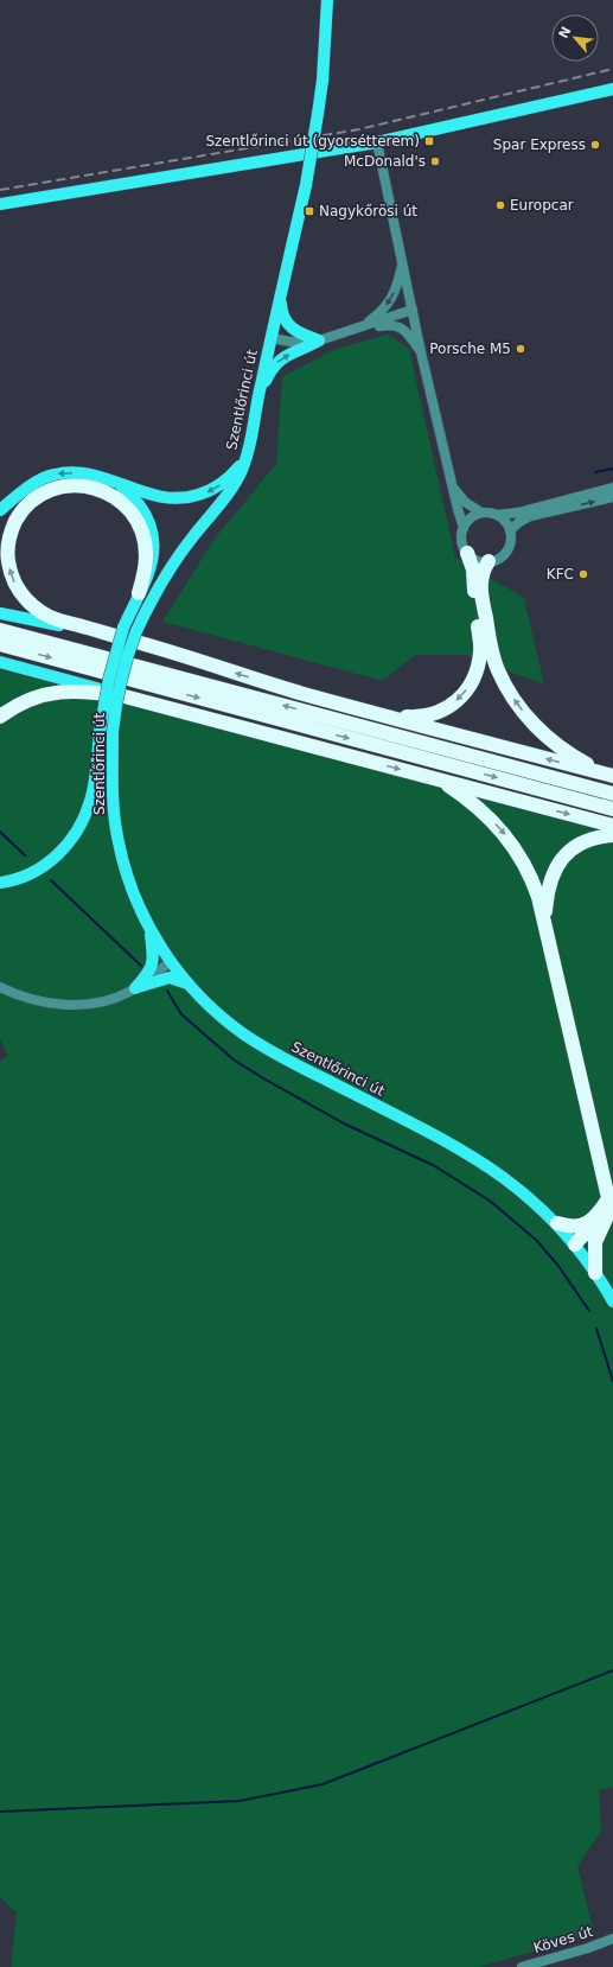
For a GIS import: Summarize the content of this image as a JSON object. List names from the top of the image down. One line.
{"streets":{"main road":["Szentlőrinci út"],"street":["Köves út"]},"places":{"transit":["Szentlőrinci út (gyorsétterem)","Nagykőrösi út"],"other":["Spar Express","McDonald's","Europcar","Porsche M5","KFC"]},"north":"top left"}
